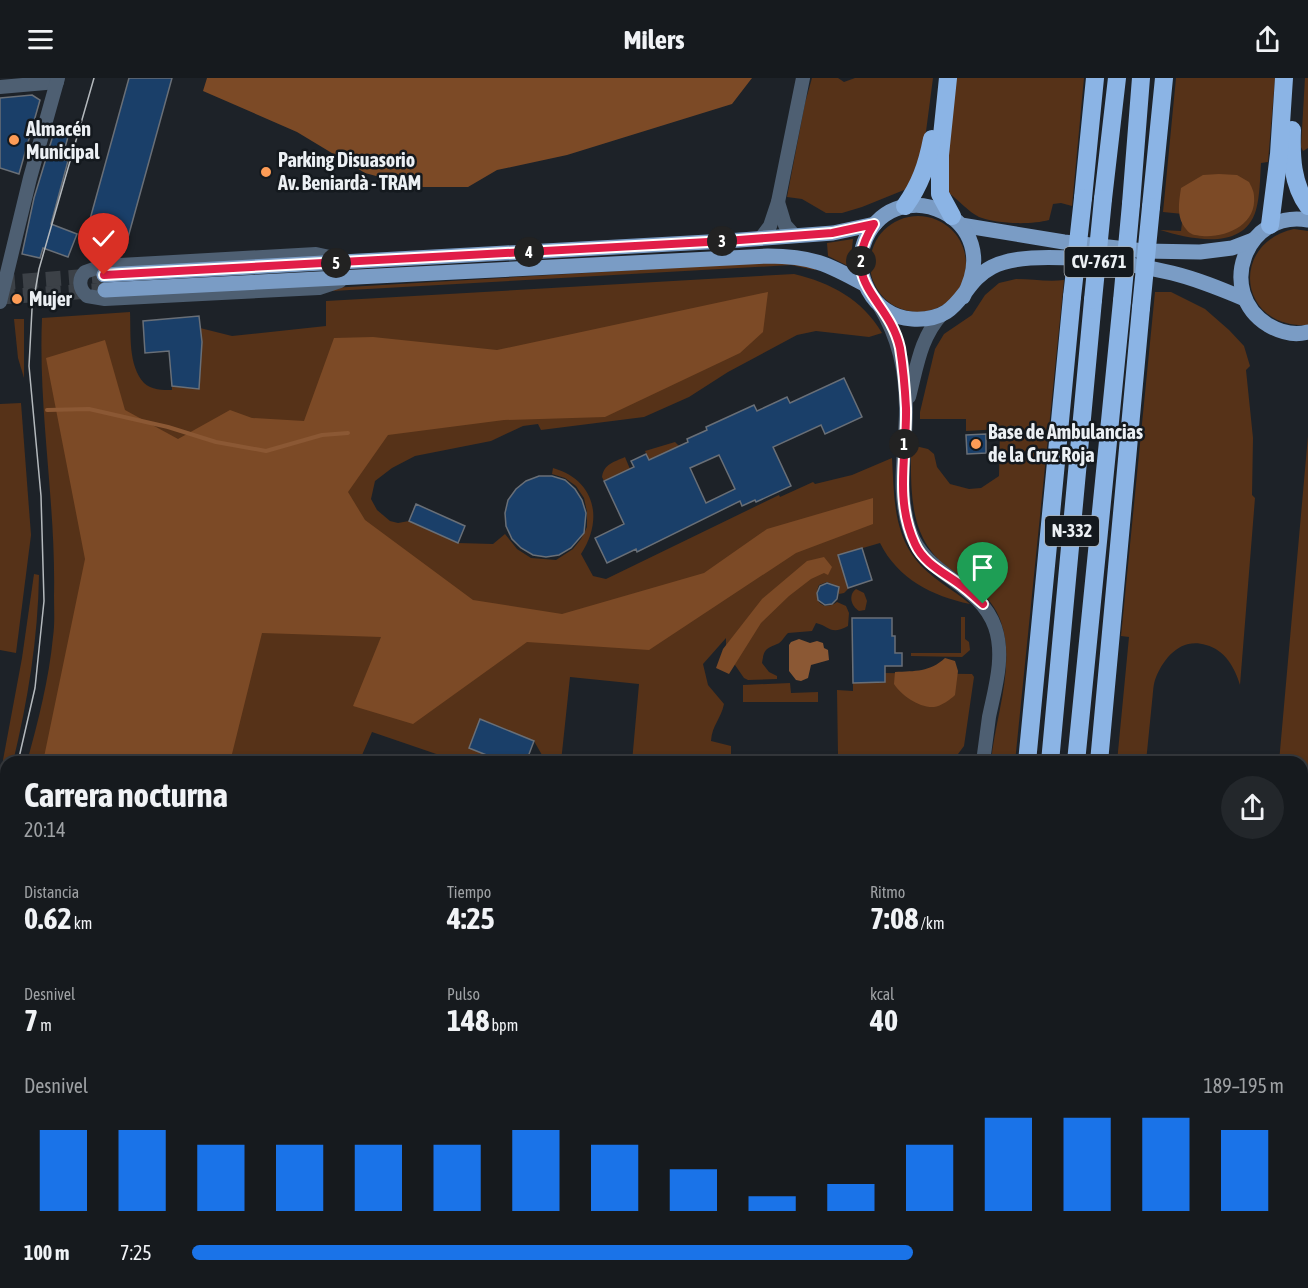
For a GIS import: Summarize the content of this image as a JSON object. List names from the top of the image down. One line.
{"streets":{"highway":["N-332"],"main road":["CV-7671"]},"places":["Almacén Municipal","Parking Disuasorio Av. Beniardà - TRAM","Mujer","Base de Ambulancias de la Cruz Roja"],"page":{"header":"Milers","pins":["3","4","2","5","1"],"heading":["Carrera nocturna","20:14"],"stats":[["Distancia","0.62 km"],["Tiempo","4:25"],["Ritmo","7:08 /km"],["Desnivel","7 m"],["Pulso","148 bpm"],["kcal","40"]],"chart":["Desnivel","189–195 m"],"list":[{"name":"100 m","note":"7:25"}]}}
